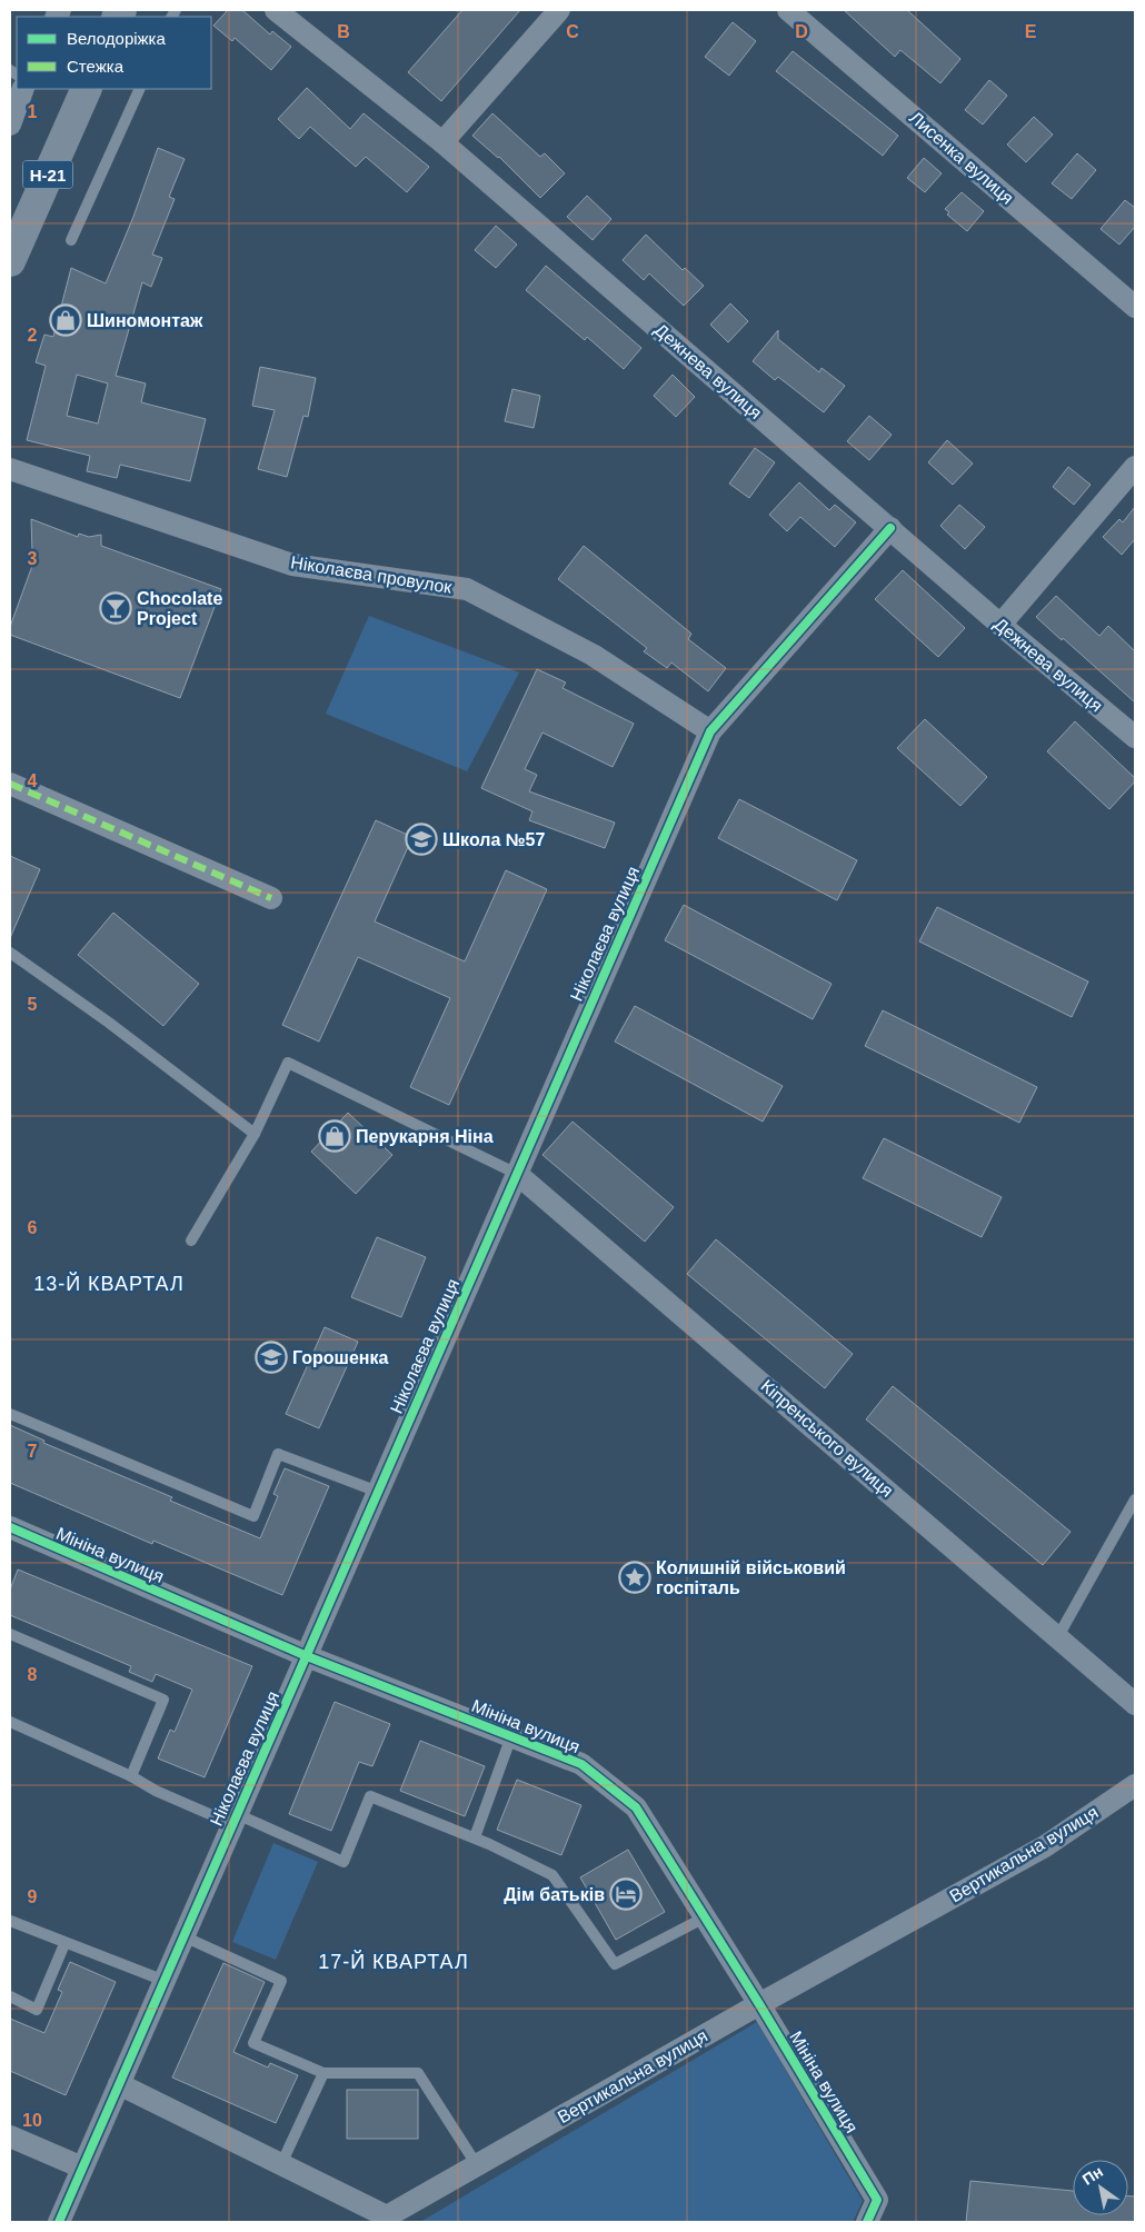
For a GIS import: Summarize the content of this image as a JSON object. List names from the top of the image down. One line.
{"streets":{"main road":["Н-21"],"street":["Лисенка вулиця","Дежнева вулиця","Ніколаєва провулок","Ніколаєва вулиця","Кіпренського вулиця","Мініна вулиця","Вертикальна вулиця"]},"crossings":[["Дежнева вулиця","Ніколаєва вулиця"],["Ніколаєва провулок","Ніколаєва вулиця"],["Ніколаєва вулиця","Кіпренського вулиця"],["Ніколаєва вулиця","Мініна вулиця"],["Ніколаєва вулиця","Вертикальна вулиця"],["Мініна вулиця","Вертикальна вулиця"]],"districts":["13-Й КВАРТАЛ","17-Й КВАРТАЛ"],"places":{"shop":["Шиномонтаж","Перукарня Ніна"],"bar":["Chocolate Project"],"school or university":["Школа №57","Горошенка"],"place":["Колишній військовий госпіталь"],"hotel":["Дім батьків"]},"legend":["Велодоріжка","Стежка"],"north":"top left","grid":{"columns":["B","C","D","E"],"rows":["1","2","3","4","5","6","7","8","9","10"]}}
